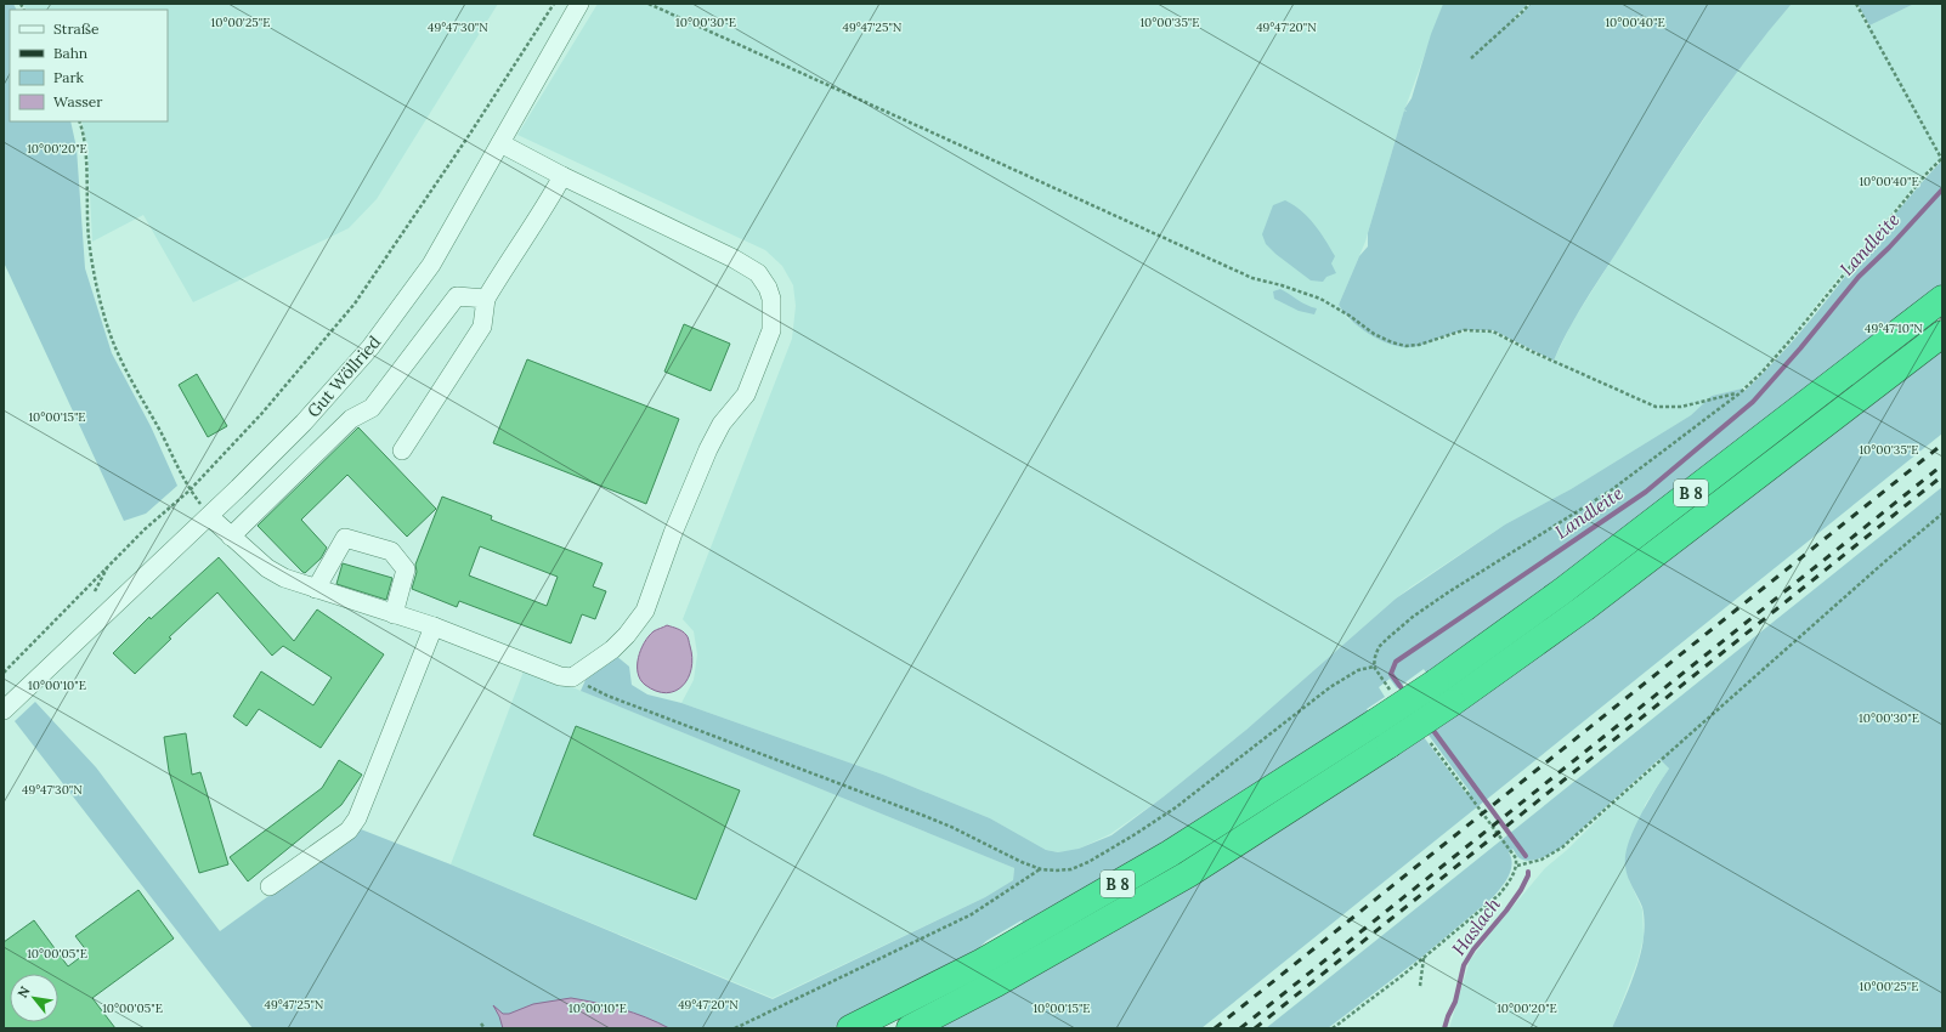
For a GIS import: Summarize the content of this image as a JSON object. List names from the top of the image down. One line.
{"streets":{"highway":["B 8"],"street":["Gut Wöllried"]},"water":["Landleite","Haslach"],"legend":["Straße","Bahn","Park","Wasser"],"north":"top left","coordinates":["10°00'25\"E","10°00'30\"E","10°00'35\"E","10°00'40\"E","49°47'30\"N","49°47'25\"N","49°47'20\"N","10°00'20\"E","49°47'10\"N","10°00'15\"E","10°00'10\"E","10°00'05\"E"]}
